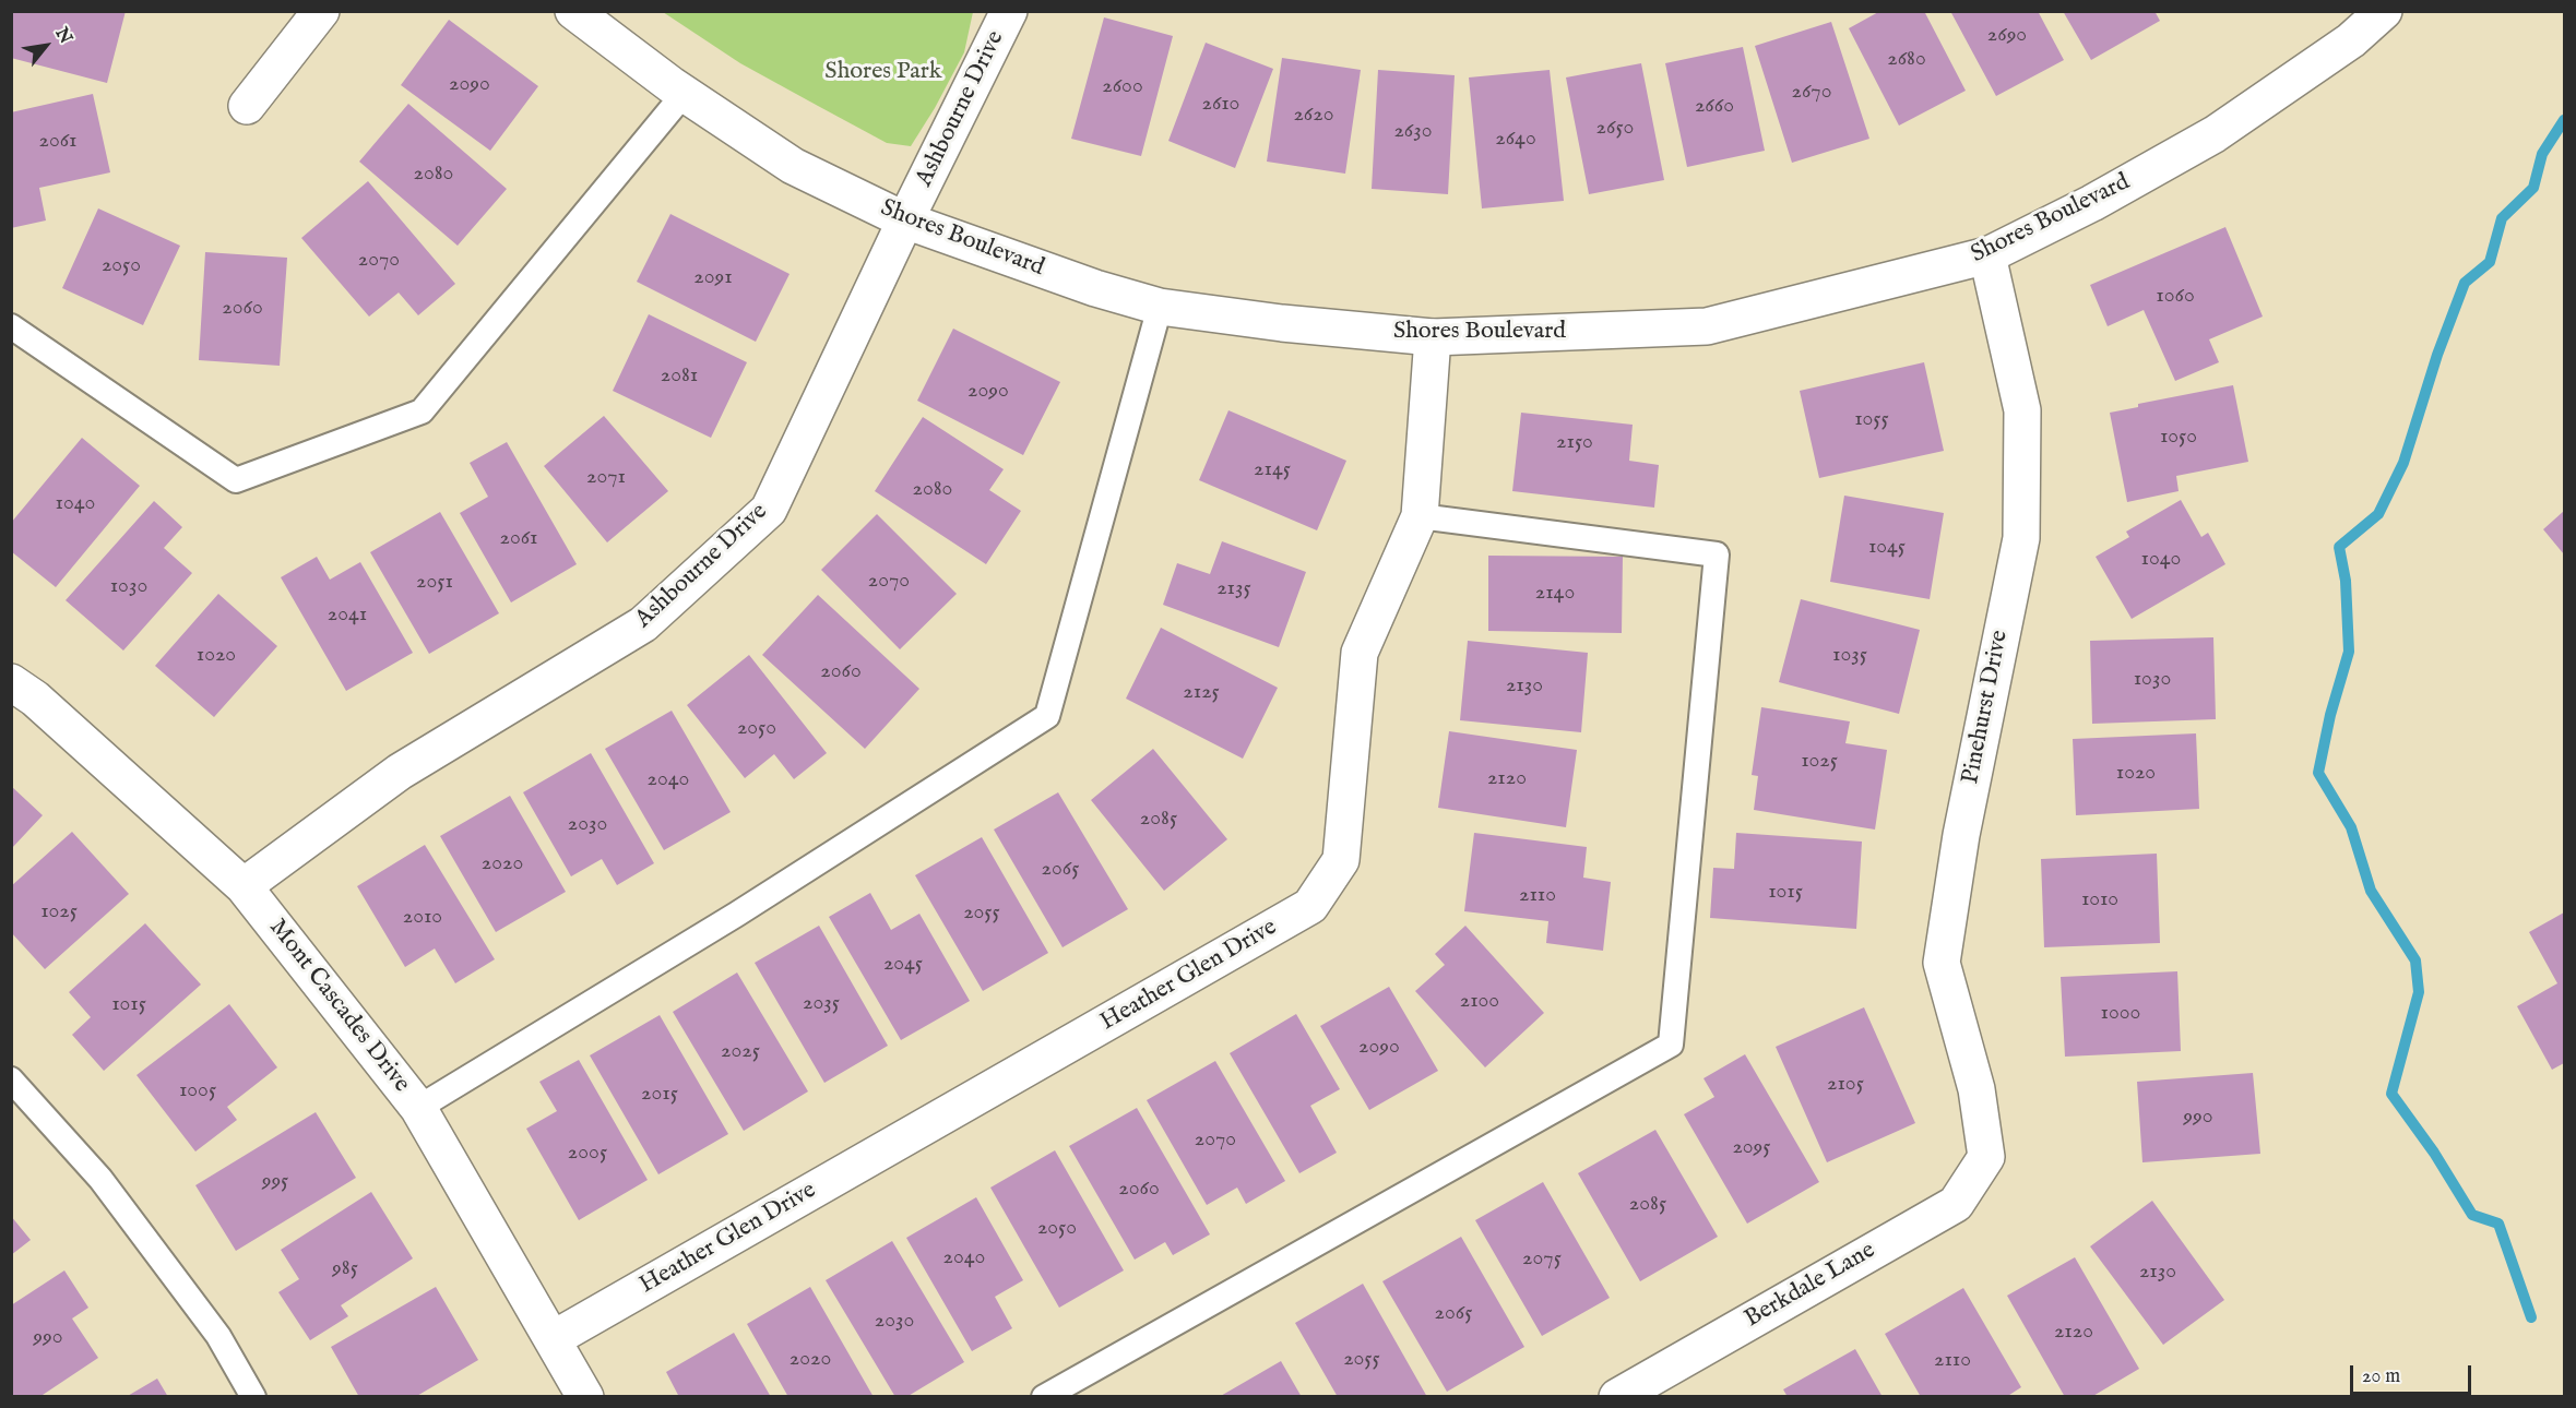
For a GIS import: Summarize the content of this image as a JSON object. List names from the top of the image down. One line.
{"streets":{"street":["Ashbourne Drive","Shores Boulevard","Pinehurst Drive","Heather Glen Drive","Mont Cascades Drive","Berkdale Lane"]},"crossings":[["Ashbourne Drive","Shores Boulevard"],["Ashbourne Drive","Mont Cascades Drive"],["Shores Boulevard","Pinehurst Drive"],["Shores Boulevard","Heather Glen Drive"],["Pinehurst Drive","Berkdale Lane"],["Heather Glen Drive","Mont Cascades Drive"]],"parks":["Shores Park"],"house_numbers":["2690","2680","2090","2600","2670","2610","2660","2620","2650","2630","2640","2061","2080","2070","2050","2091","1060","2060","2081","2090","1055","1050","2150","2145","2071","2080","1040","2061","1045","1040","2070","2051","1030","2135","2140","2041","1020","1035","2060","1030","2130","2125","2050","1025","1020","2120","2040","2085","2030","2020","2065","1015","2110","1010","1025","2055","2010","2045","2100","2035","1015","1000","2090","2025","2105","1005","2015","990","2070","2095","2005","995","2060","2085","2050","2040","2075","985","2130","2065","2030","2120","990","2020","2055","2110"],"scale_bar":"20 m","north":"top right"}
